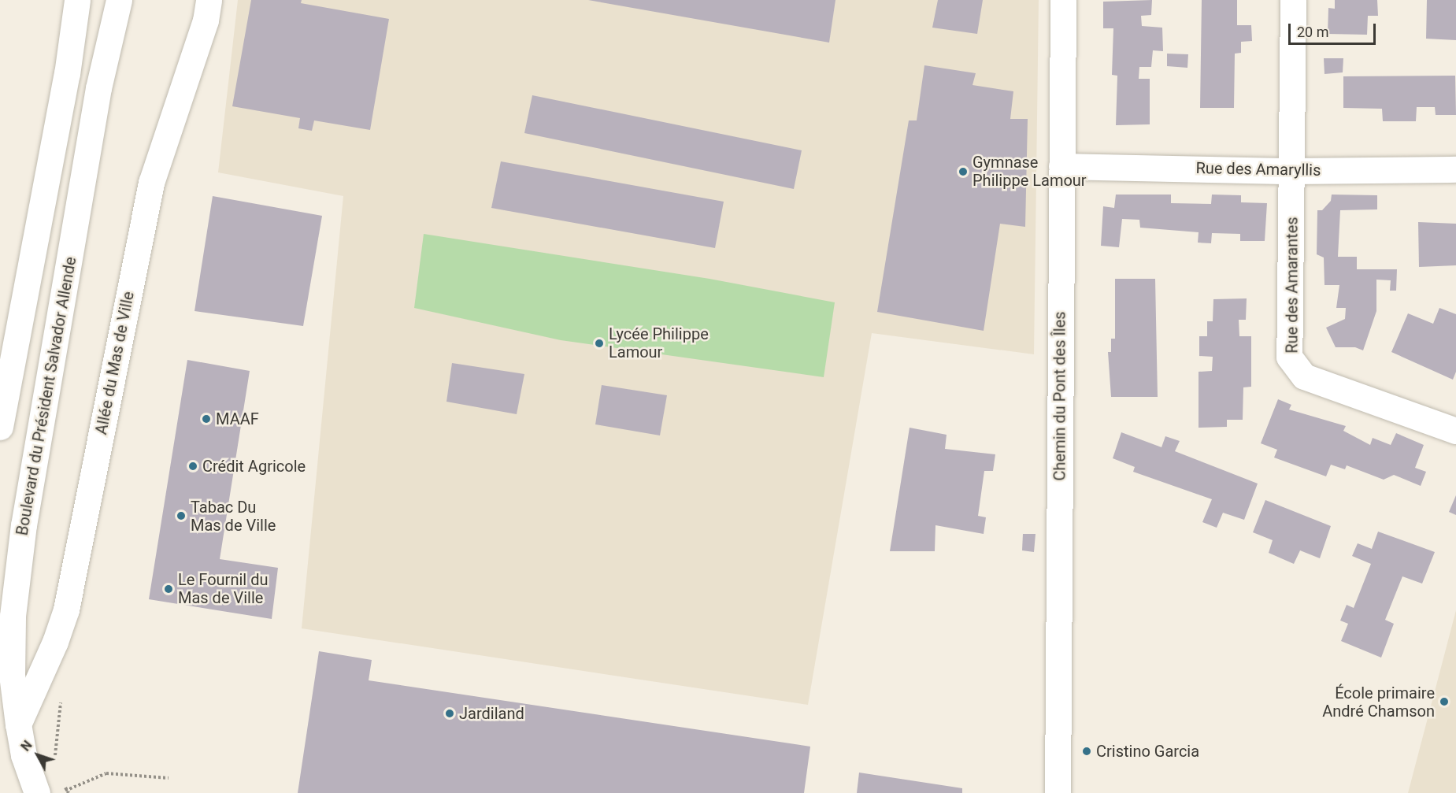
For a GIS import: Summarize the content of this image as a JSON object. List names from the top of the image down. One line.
{"streets":{"street":["Rue des Amaryllis","Rue des Amarantes","Allée du Mas de Ville","Boulevard du Président Salvador Allende","Chemin du Pont des Îles"]},"crossings":[["Rue des Amaryllis","Rue des Amarantes"],["Rue des Amaryllis","Chemin du Pont des Îles"],["Allée du Mas de Ville","Boulevard du Président Salvador Allende"]],"places":["Gymnase Philippe Lamour","Lycée Philippe Lamour","MAAF","Crédit Agricole","Tabac Du Mas de Ville","Le Fournil du Mas de Ville","École primaire André Chamson","Jardiland","Cristino Garcia"],"scale_bar":"20 m","north":"top left"}
